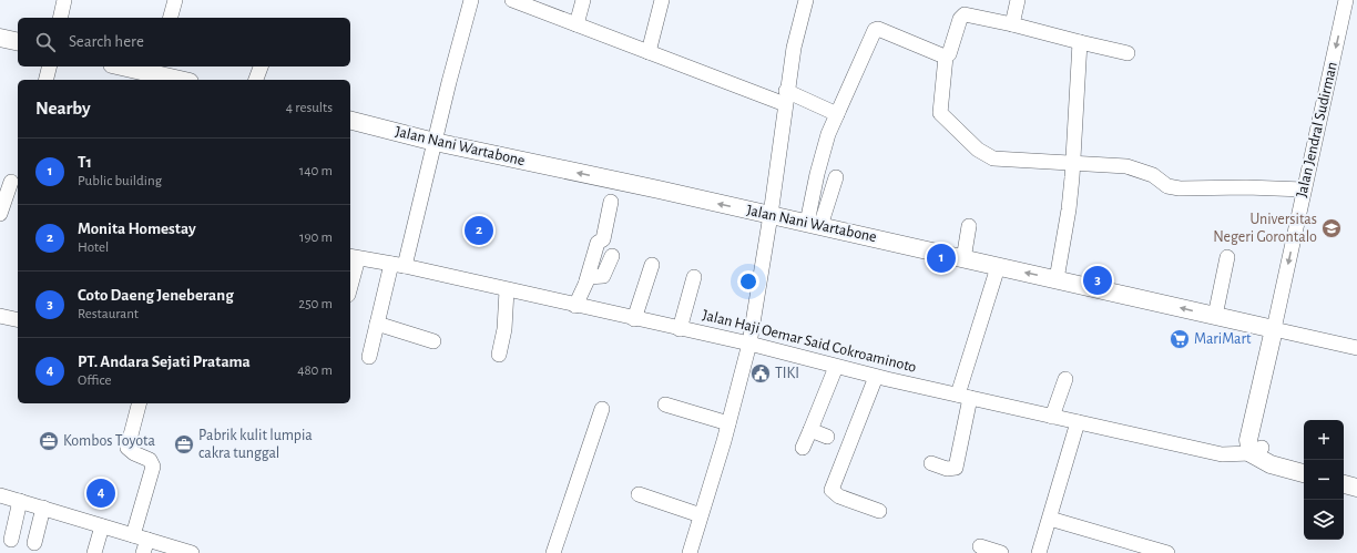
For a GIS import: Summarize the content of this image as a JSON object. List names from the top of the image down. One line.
{"streets":{"main road":["Jalan Jendral Sudirman","Jalan Nani Wartabone"],"street":["Jalan Haji Oemar Said Cokroaminoto"]},"crossings":[["Jalan Jendral Sudirman","Jalan Nani Wartabone"],["Jalan Jendral Sudirman","Jalan Haji Oemar Said Cokroaminoto"]],"one_way":["Jalan Jendral Sudirman","Jalan Nani Wartabone"],"places":{"school or university":["Universitas Negeri Gorontalo"],"supermarket":["MariMart"],"public building":["TIKI"],"office":["Kombos Toyota","Pabrik kulit lumpia cakra tunggal"]},"page":{"search":"Search here","heading":["Nearby","4 results"],"list":[{"mark":"1","name":"T1","note":"Public building","value":"140 m"},{"mark":"2","name":"Monita Homestay","note":"Hotel","value":"190 m"},{"mark":"3","name":"Coto Daeng Jeneberang","note":"Restaurant","value":"250 m"},{"mark":"4","name":"PT. Andara Sejati Pratama","note":"Office","value":"480 m"}],"pins":["2","1","3","4"],"map_buttons":["+","−"]}}
